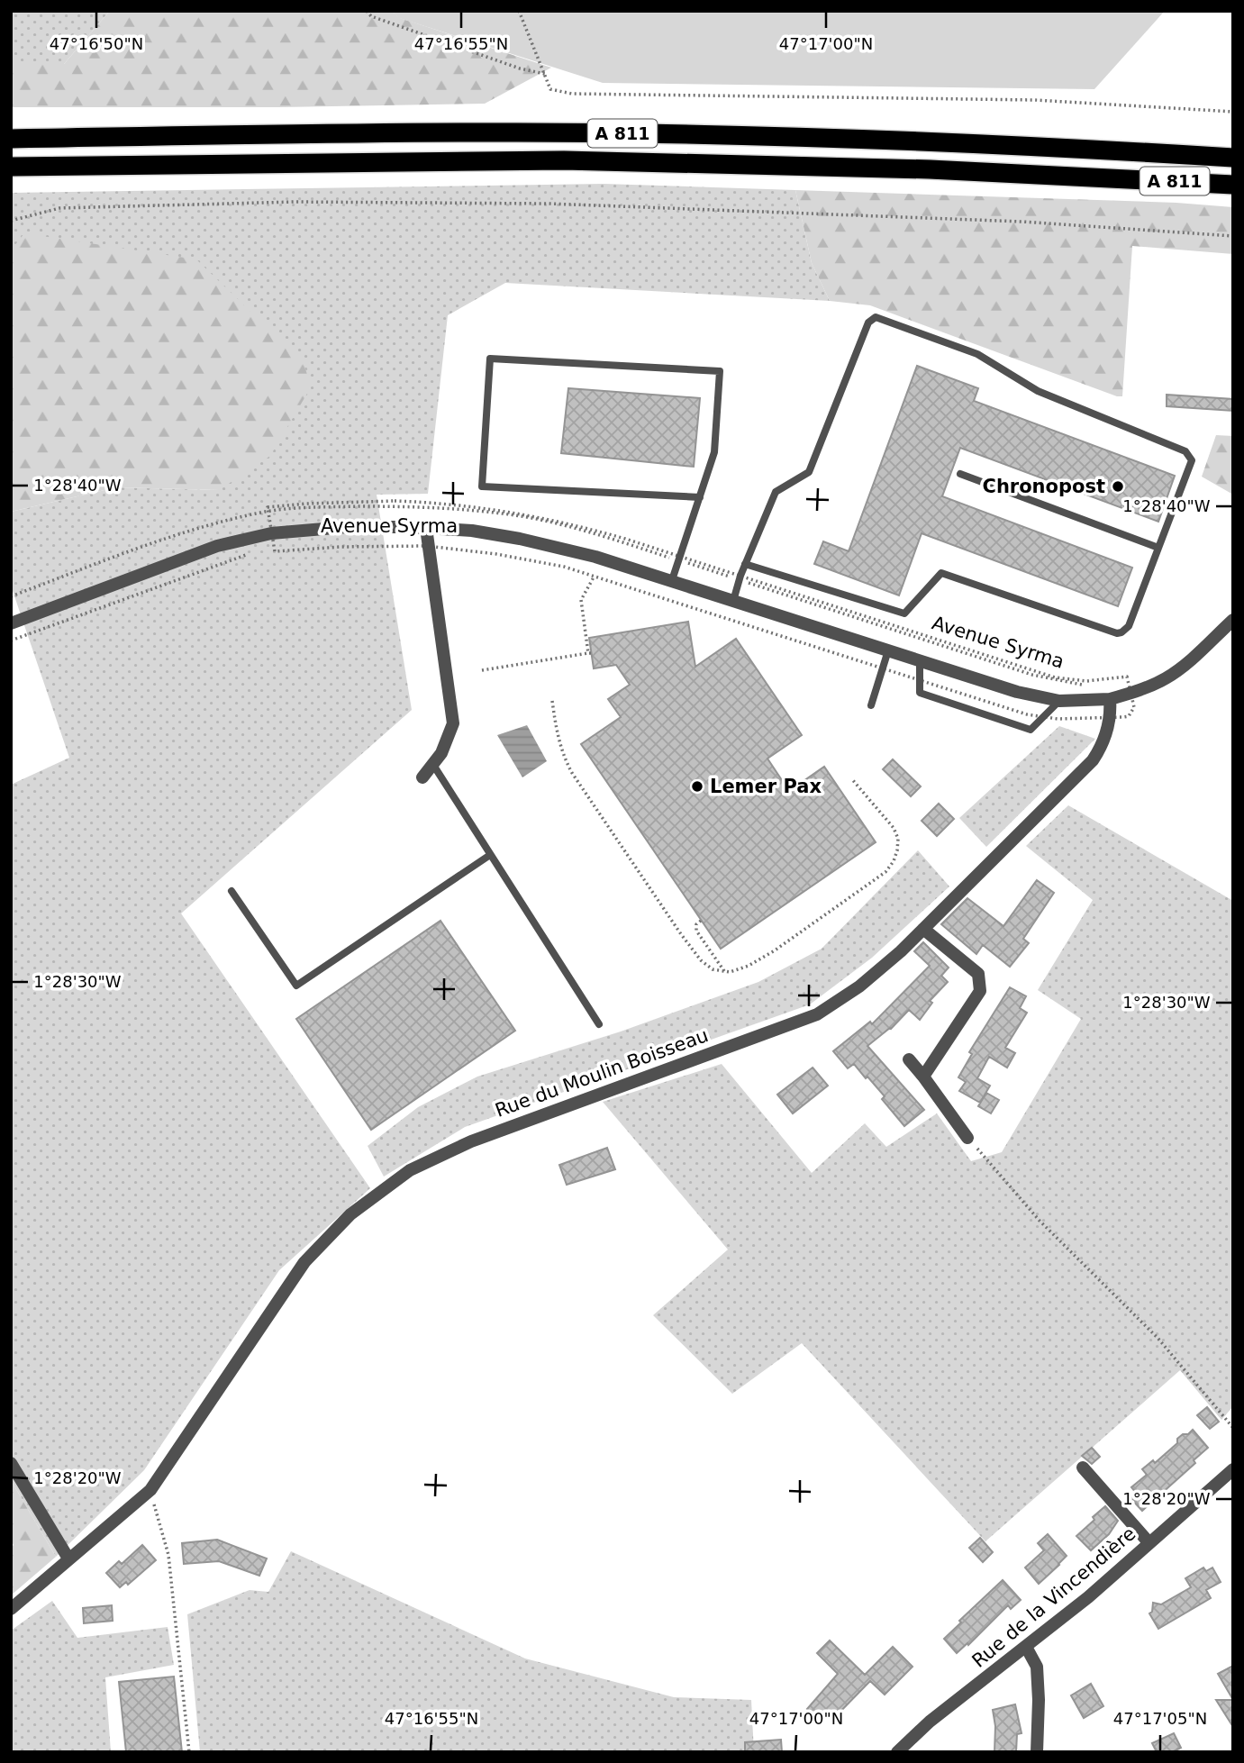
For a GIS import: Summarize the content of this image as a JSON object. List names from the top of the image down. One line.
{"streets":{"highway":["A 811"],"street":["Avenue Syrma","Rue du Moulin Boisseau","Rue de la Vincendière"]},"crossings":[["Avenue Syrma","Rue du Moulin Boisseau"]],"places":["Chronopost","Lemer Pax"],"coordinates":["47°16'50\"N","47°16'55\"N","47°17'00\"N","1°28'40\"W","1°28'30\"W","1°28'20\"W","47°17'05\"N"]}
